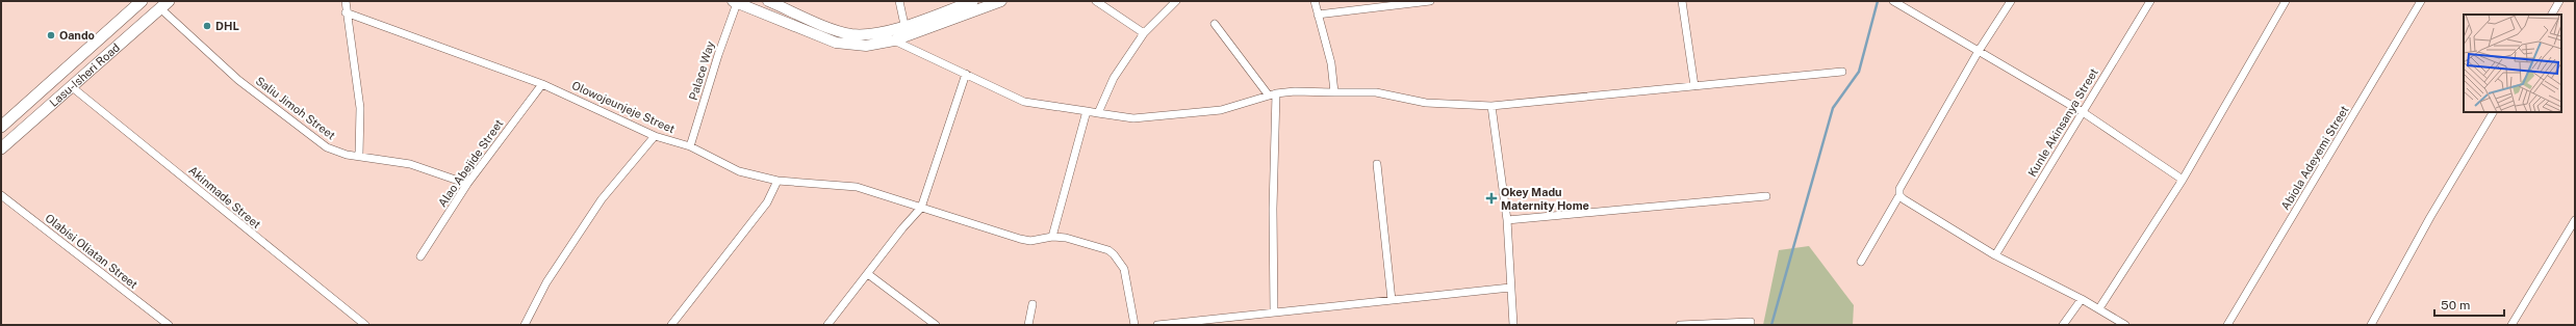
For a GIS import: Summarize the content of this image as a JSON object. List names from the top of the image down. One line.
{"streets":{"main road":["Lasu-Isheri Road"],"street":["Palace Way","Olowojeunjeje Street","Saliu Jimoh Street","Kunle Akinsanya Street","Abiola Adeyemi Street","Alao Abejide Street","Akinmade Street","Olabisi Oliatan Street"]},"crossings":[["Palace Way","Olowojeunjeje Street"],["Lasu-Isheri Road","Saliu Jimoh Street"],["Lasu-Isheri Road","Akinmade Street"],["Olowojeunjeje Street","Alao Abejide Street"],["Saliu Jimoh Street","Alao Abejide Street"]],"places":{"other":["DHL","Oando"],"health":["Okey Madu Maternity Home"]},"scale_bar":"50 m"}
